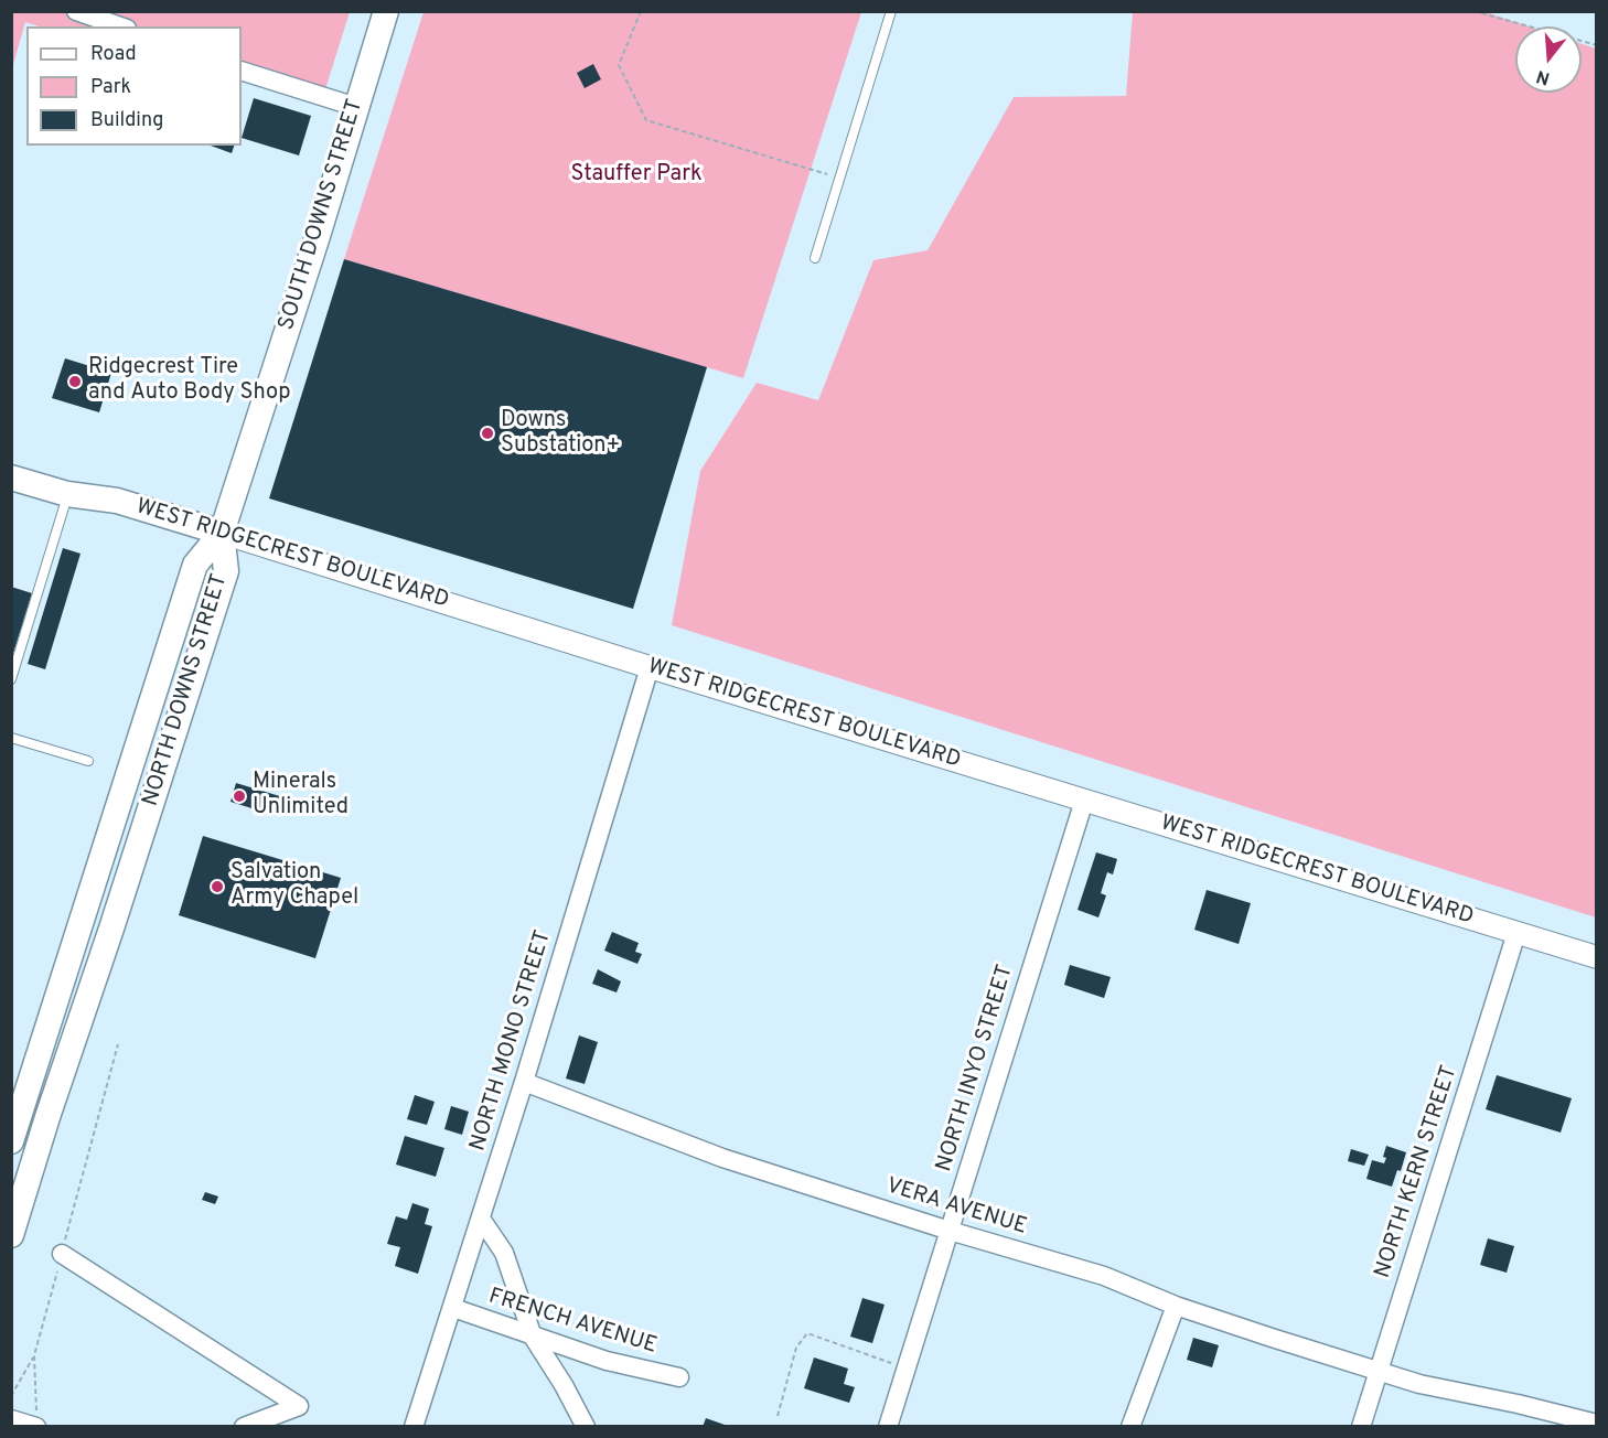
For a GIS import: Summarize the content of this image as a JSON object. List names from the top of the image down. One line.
{"streets":{"main road":["SOUTH DOWNS STREET","WEST RIDGECREST BOULEVARD","NORTH DOWNS STREET"],"street":["NORTH MONO STREET","NORTH INYO STREET","NORTH KERN STREET","VERA AVENUE","FRENCH AVENUE"]},"crossings":[["SOUTH DOWNS STREET","WEST RIDGECREST BOULEVARD"],["SOUTH DOWNS STREET","NORTH DOWNS STREET"],["WEST RIDGECREST BOULEVARD","NORTH DOWNS STREET"],["WEST RIDGECREST BOULEVARD","NORTH MONO STREET"],["WEST RIDGECREST BOULEVARD","NORTH INYO STREET"],["WEST RIDGECREST BOULEVARD","NORTH KERN STREET"],["NORTH MONO STREET","VERA AVENUE"],["NORTH MONO STREET","FRENCH AVENUE"],["NORTH INYO STREET","VERA AVENUE"],["NORTH KERN STREET","VERA AVENUE"]],"parks":["Stauffer Park"],"places":["Ridgecrest Tire and Auto Body Shop","Downs Substation+","Minerals Unlimited","Salvation Army Chapel"],"legend":["Road","Park","Building"],"north":"bottom"}
